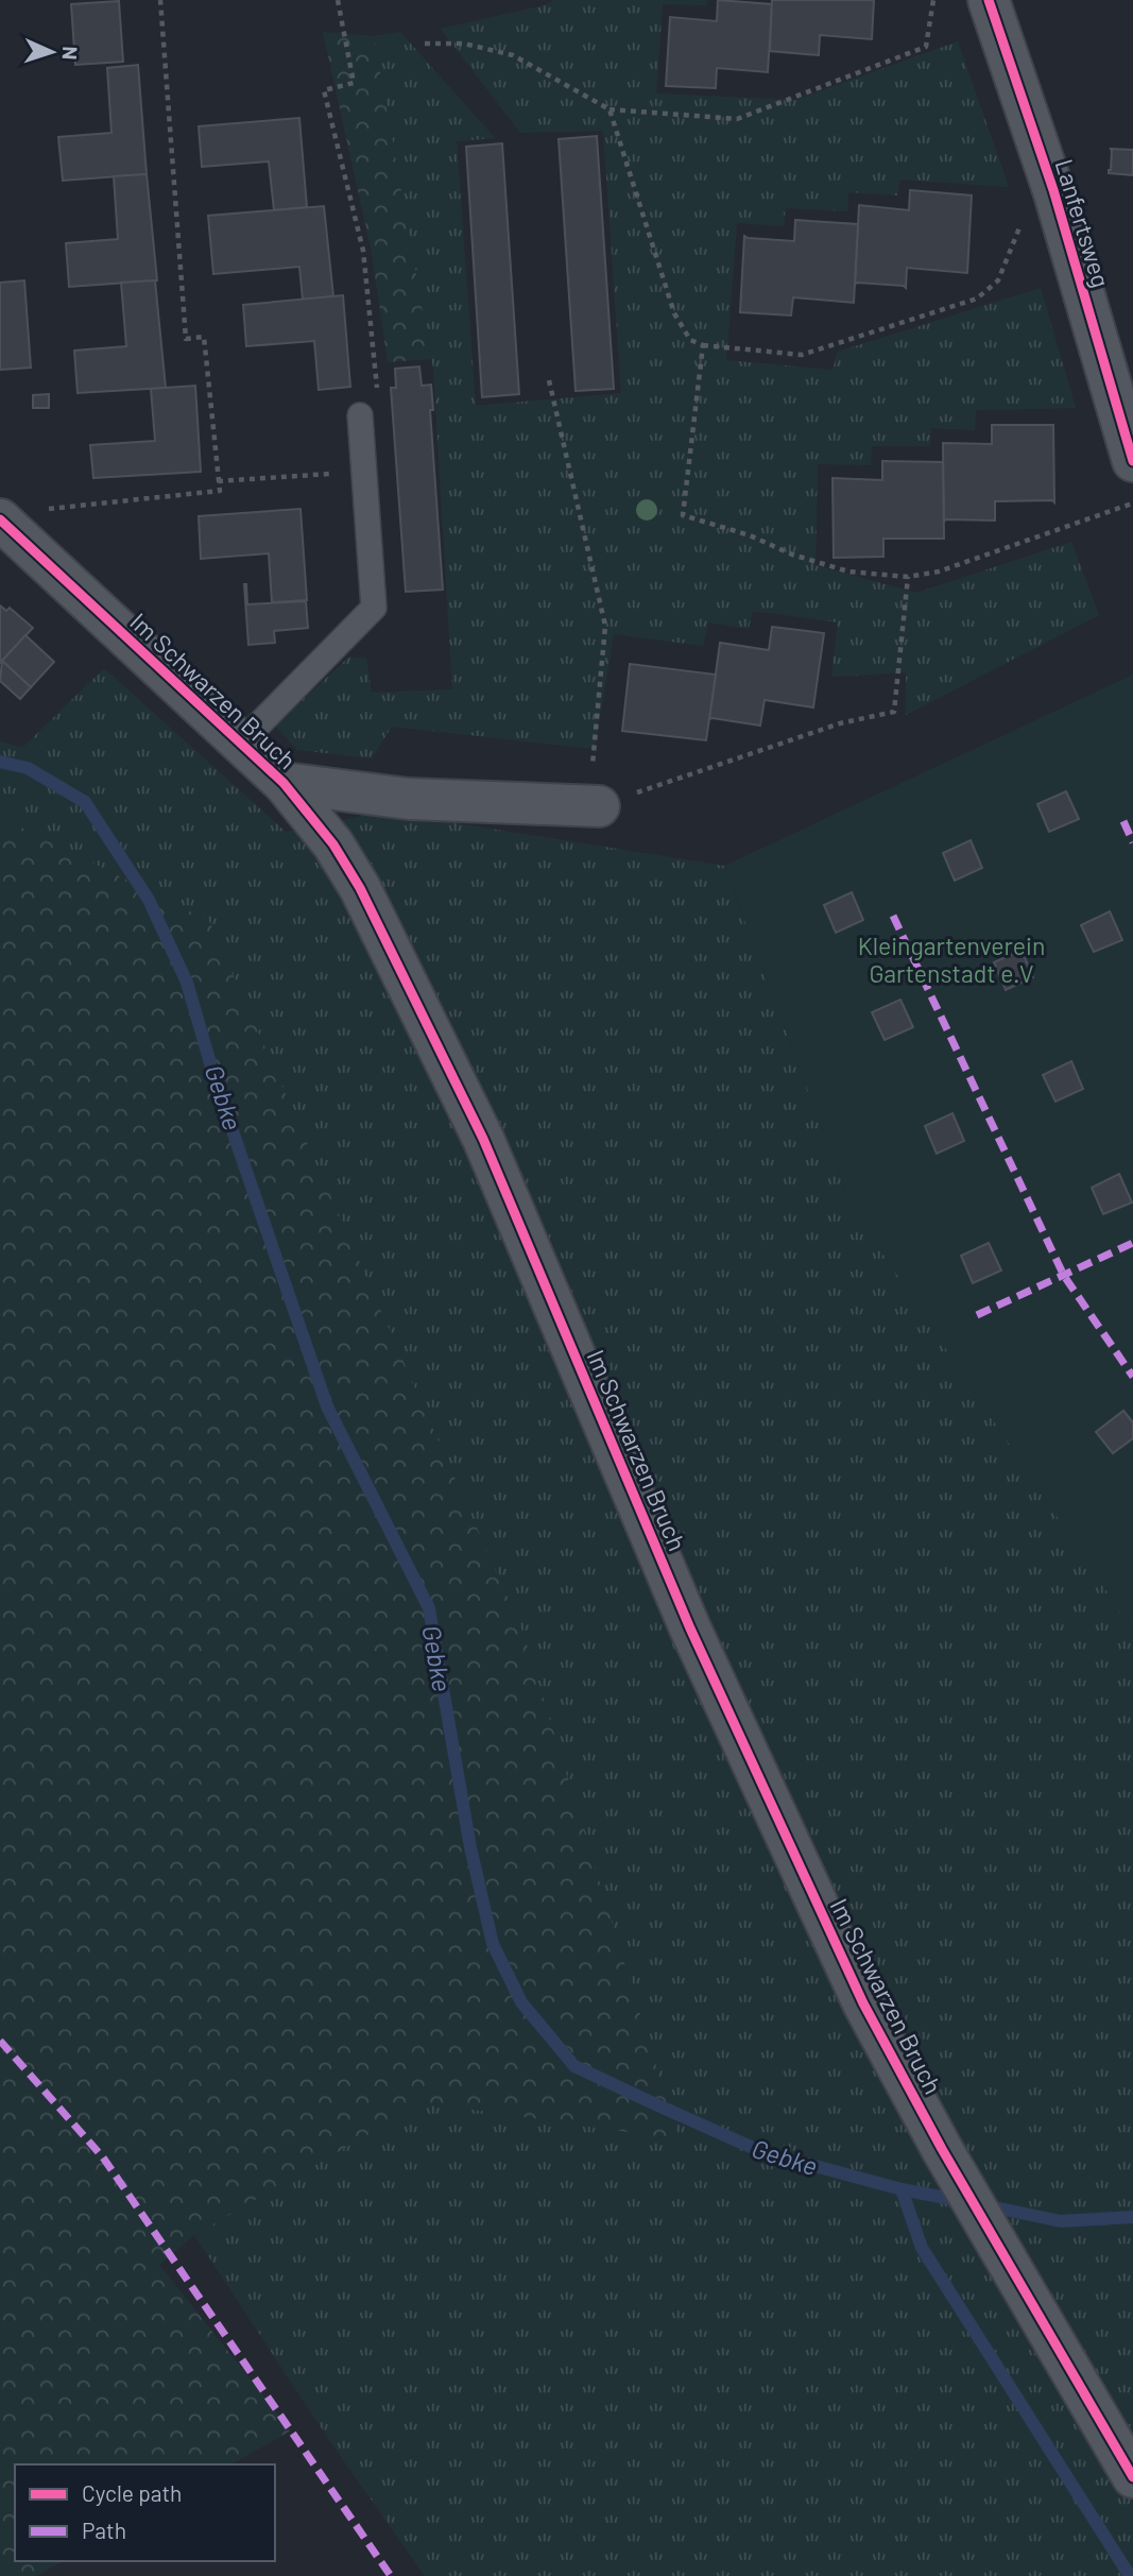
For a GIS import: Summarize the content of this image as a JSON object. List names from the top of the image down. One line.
{"streets":{"street":["Lanfertsweg","Im Schwarzen Bruch"]},"water":["Gebke"],"parks":["Kleingartenverein Gartenstadt e.V"],"legend":["Cycle path","Path"],"north":"right"}
